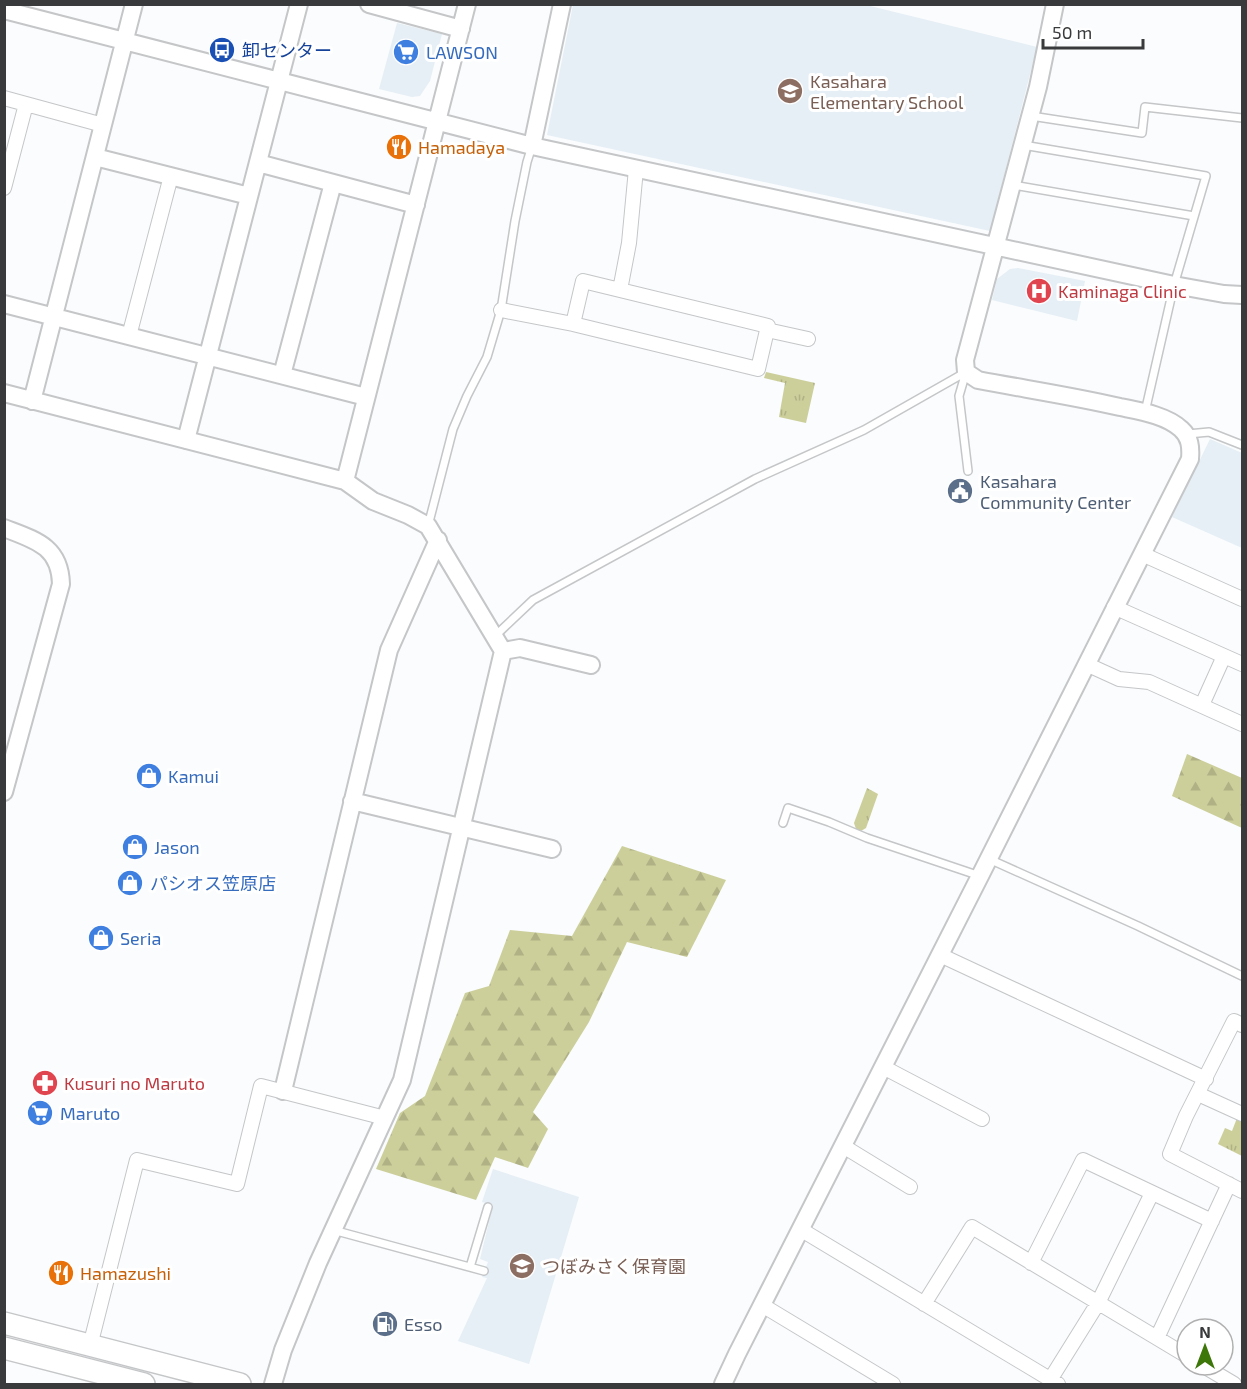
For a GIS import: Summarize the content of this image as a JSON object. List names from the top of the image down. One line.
{"places":{"bus stop":["卸センター"],"supermarket":["LAWSON","Maruto"],"school or university":["Kasahara Elementary School","つぼみさく保育園"],"restaurant":["Hamadaya","Hamazushi"],"hospital":["Kaminaga Clinic"],"public building":["Kasahara Community Center"],"shop":["Kamui","Jason","パシオス笠原店","Seria"],"pharmacy":["Kusuri no Maruto"],"fuel station":["Esso"]},"scale_bar":"50 m","north":"top"}
